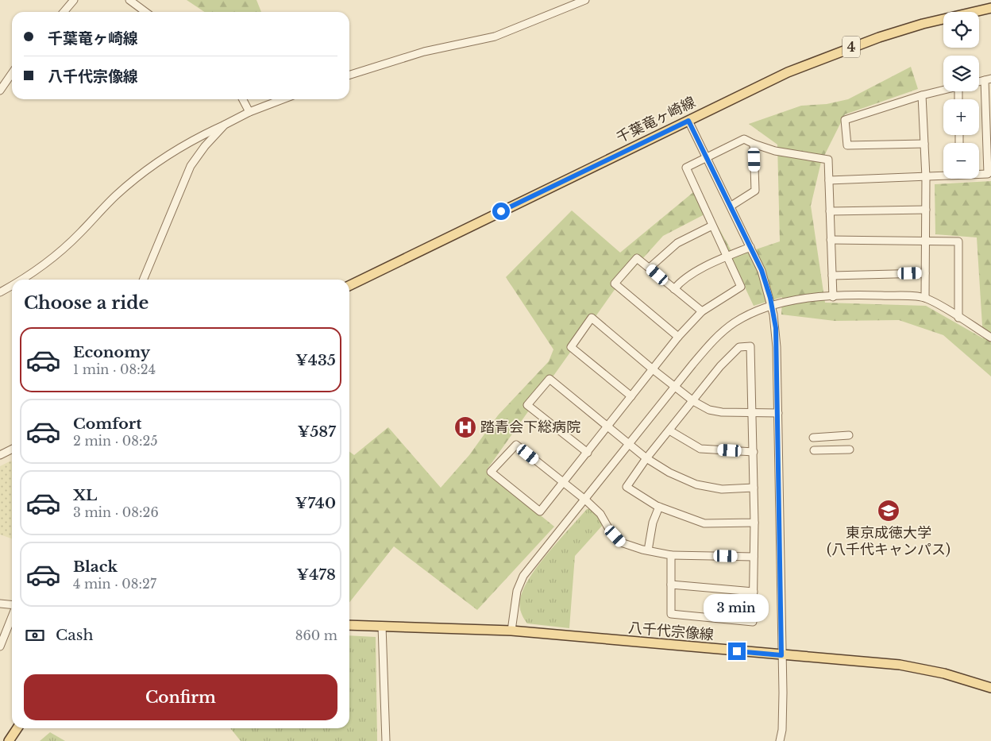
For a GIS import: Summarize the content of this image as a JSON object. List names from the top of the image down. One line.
{"streets":{"main road":["4","千葉竜ヶ崎線","八千代宗像線"]},"places":{"hospital":["踏青会下総病院"],"school or university":["東京成徳大学 (八千代キャンパス)"]},"page":{"map_buttons":["+","−"],"banner":["千葉竜ヶ崎線","八千代宗像線"],"heading":"Choose a ride","list":[{"name":"Economy","note":"1 min · 08:24","value":"¥435"},{"name":"Comfort","note":"2 min · 08:25","value":"¥587"},{"name":"XL","note":"3 min · 08:26","value":"¥740"},{"name":"Black","note":"4 min · 08:27","value":"¥478"}],"bubble":"3 min","pay":["Cash","860 m"],"buttons":"Confirm"}}
